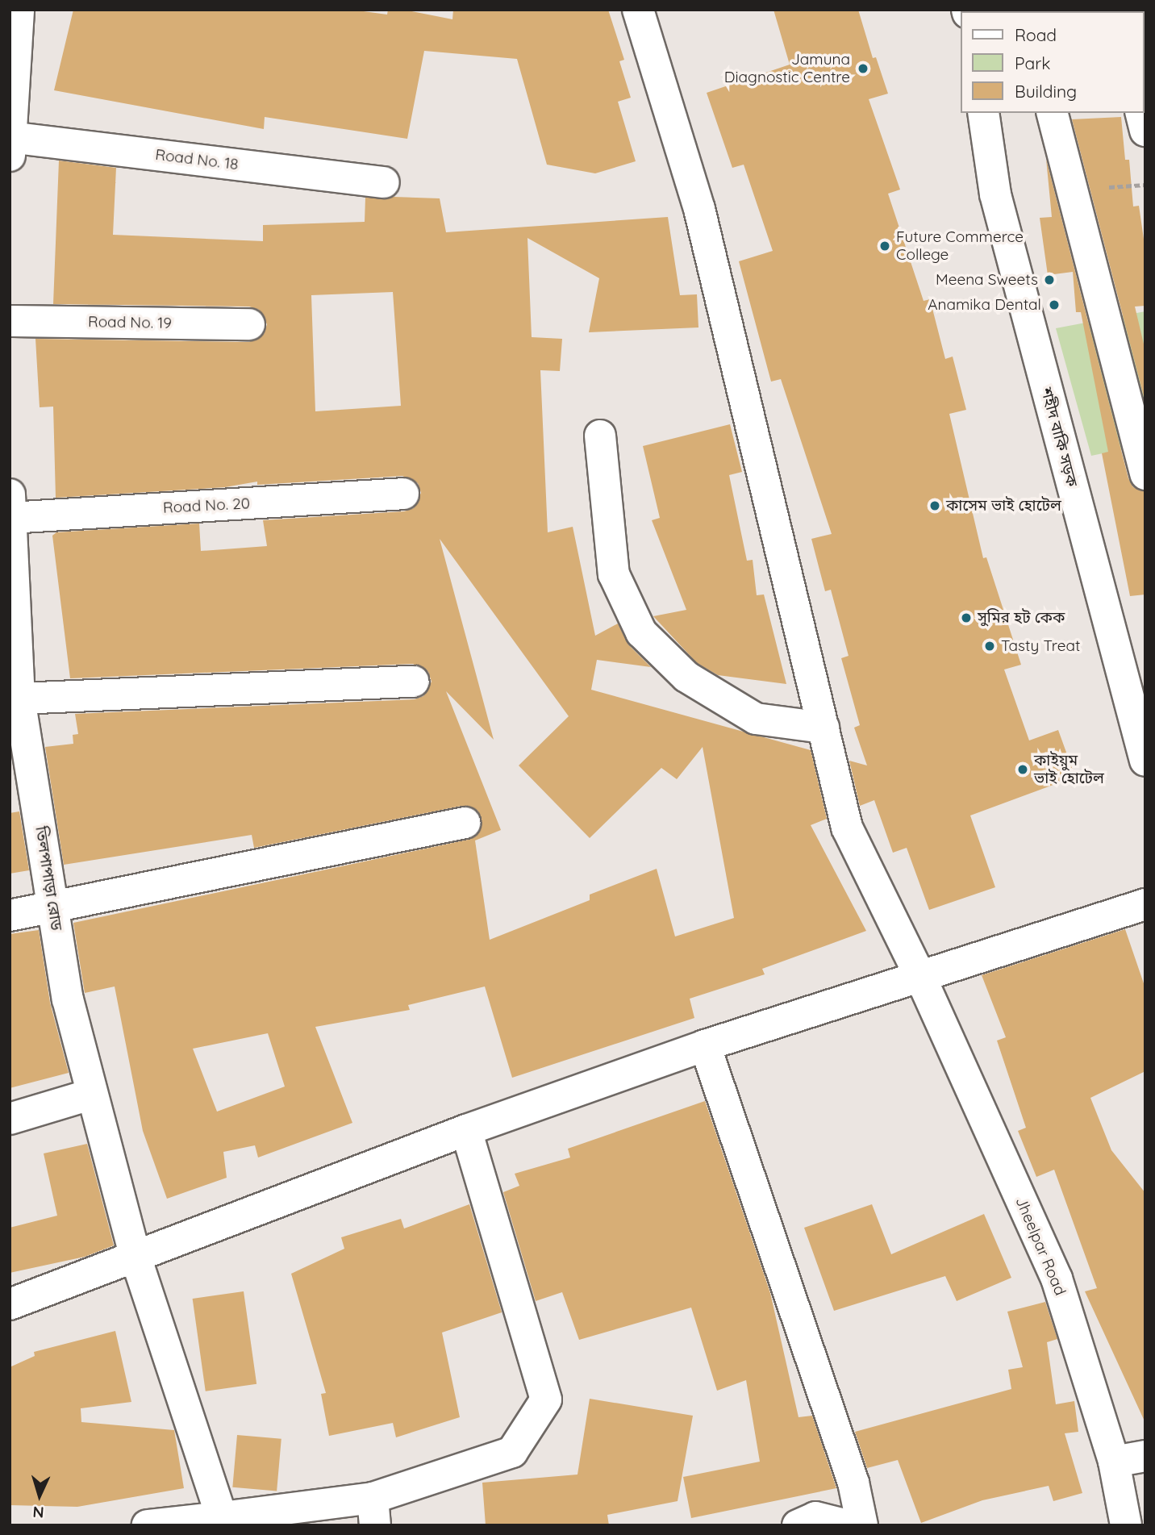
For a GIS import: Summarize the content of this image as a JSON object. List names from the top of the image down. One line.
{"streets":{"street":["Road No. 18","Road No. 19","শহীদ বাকি সড়ক","Road No. 20","তিলপাপাড়া রোড","Jheelpar Road"]},"crossings":[["Road No. 20","তিলপাপাড়া রোড"]],"places":["Jamuna Diagnostic Centre","Future Commerce College","Meena Sweets","Anamika Dental","কাসেম ভাই হোটেল","সুমির হট কেক","Tasty Treat","কাইয়ুম ভাই হোটেল"],"legend":["Road","Park","Building"],"north":"bottom"}
